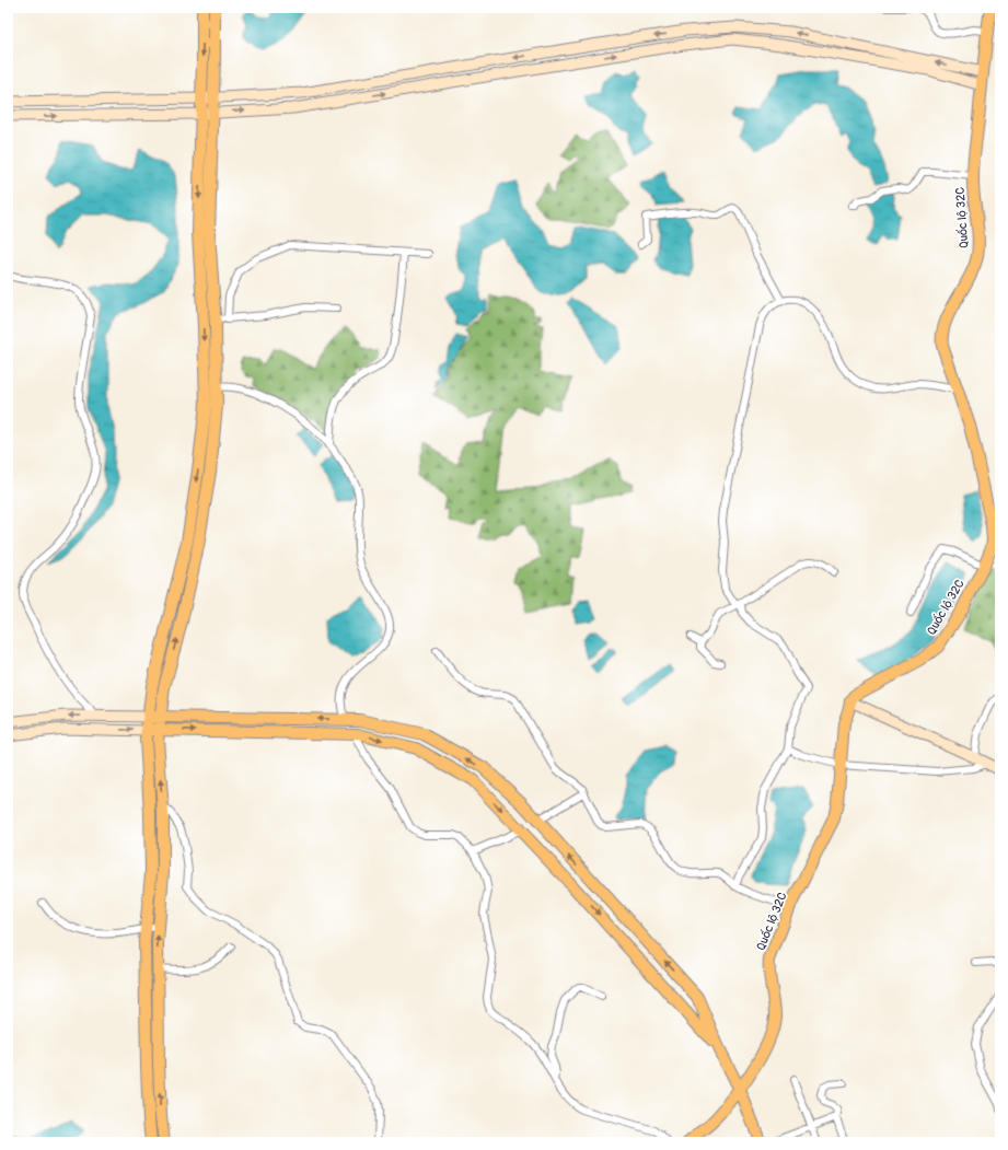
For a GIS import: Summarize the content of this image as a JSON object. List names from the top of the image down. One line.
{"streets":{"main road":["Quốc lộ 32C"]}}
